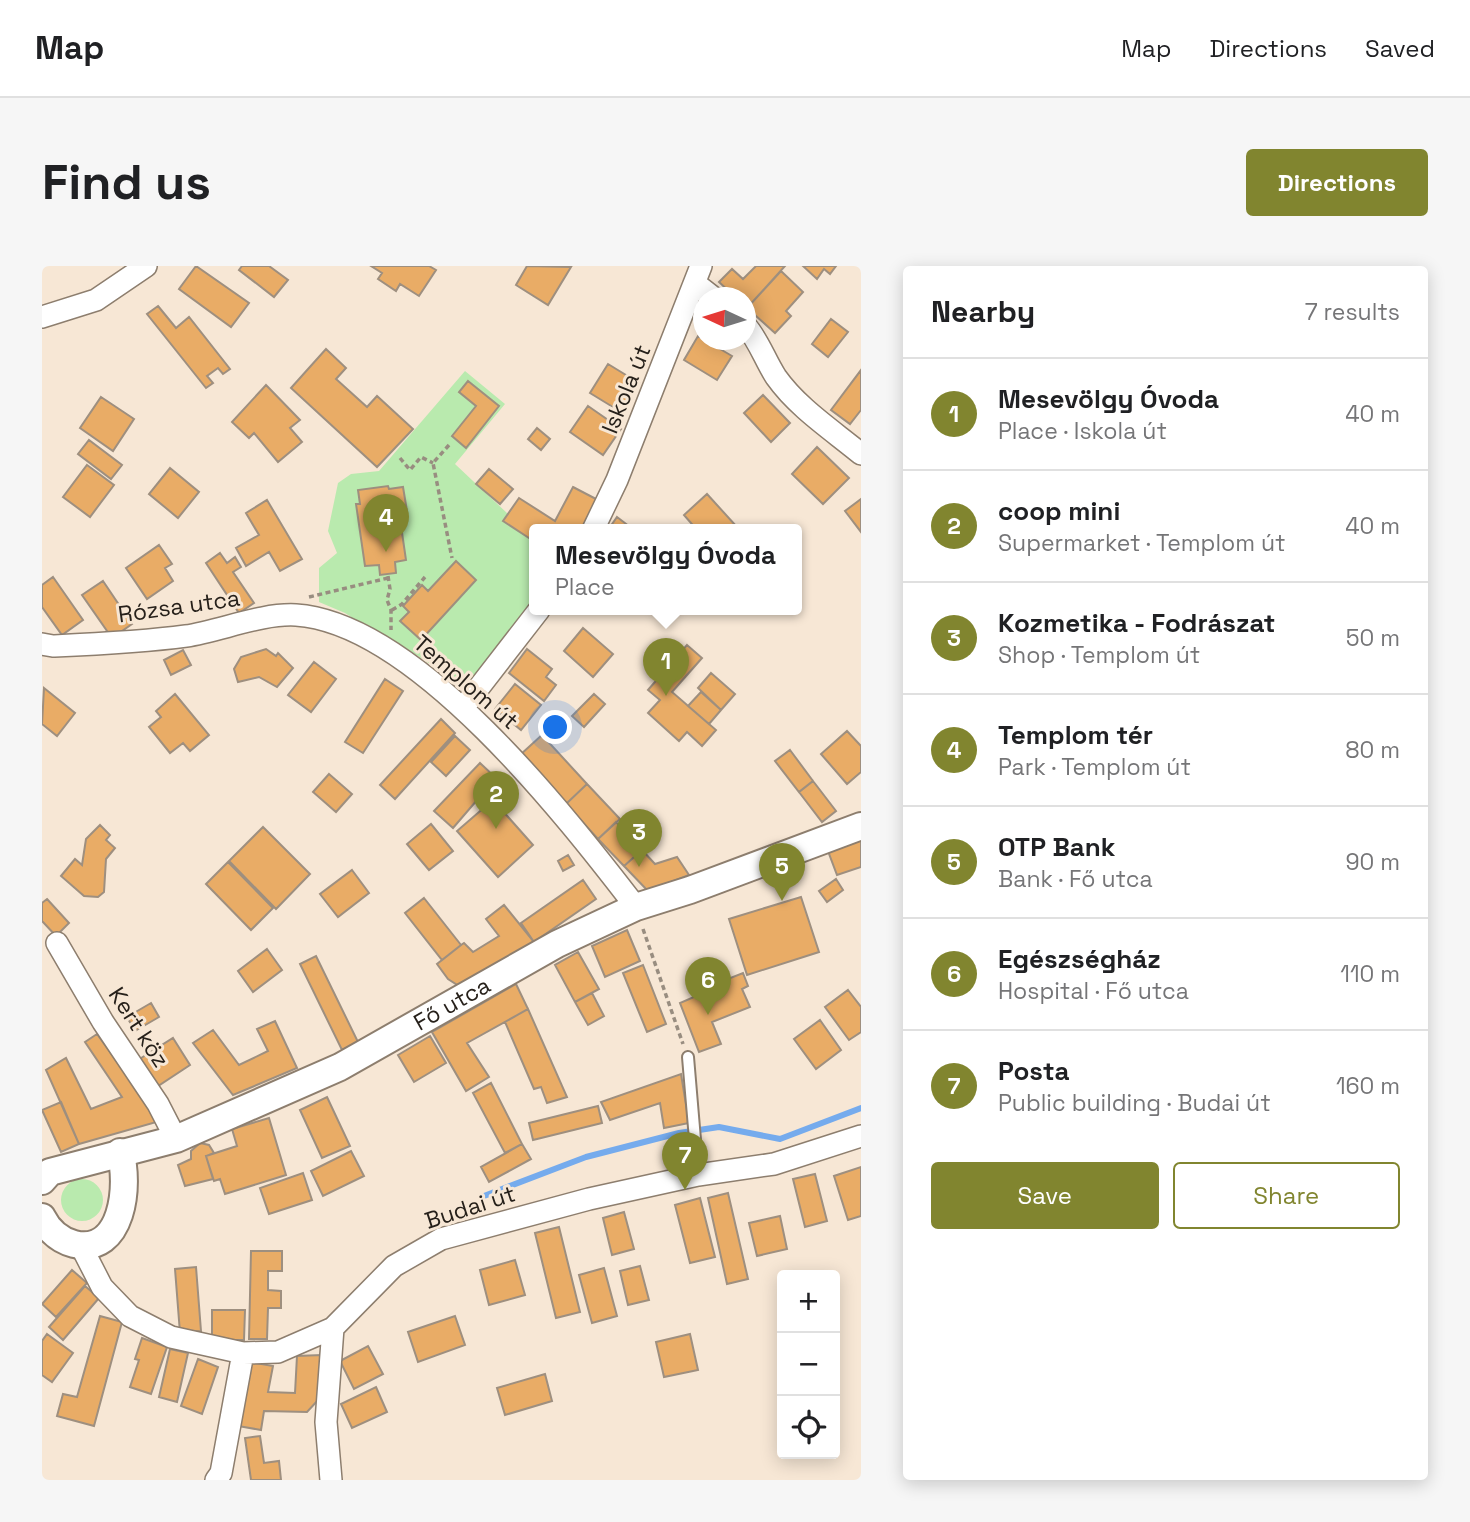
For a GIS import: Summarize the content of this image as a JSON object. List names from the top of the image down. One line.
{"streets":{"street":["Iskola út","Rózsa utca","Templom út","Fő utca","Kert köz","Budai út"]},"crossings":[["Rózsa utca","Templom út"],["Templom út","Fő utca"],["Fő utca","Kert köz"]],"north":"left","page":{"header":"Map","nav":["Map","Directions","Saved"],"buttons":["Directions",["Save","Share"]],"title":"Find us","heading":["Nearby","7 results"],"list":[{"mark":"1","name":"Mesevölgy Óvoda","note":"Place · Iskola út","value":"40 m"},{"mark":"2","name":"coop mini","note":"Supermarket · Templom út","value":"40 m"},{"mark":"3","name":"Kozmetika - Fodrászat","note":"Shop · Templom út","value":"50 m"},{"mark":"4","name":"Templom tér","note":"Park · Templom út","value":"80 m"},{"mark":"5","name":"OTP Bank","note":"Bank · Fő utca","value":"90 m"},{"mark":"6","name":"Egészségház","note":"Hospital · Fő utca","value":"110 m"},{"mark":"7","name":"Posta","note":"Public building · Budai út","value":"160 m"}],"pins":["4","1","2","3","5","6","7"],"popup":["Mesevölgy Óvoda","Place"],"map_buttons":["+","−"]}}
